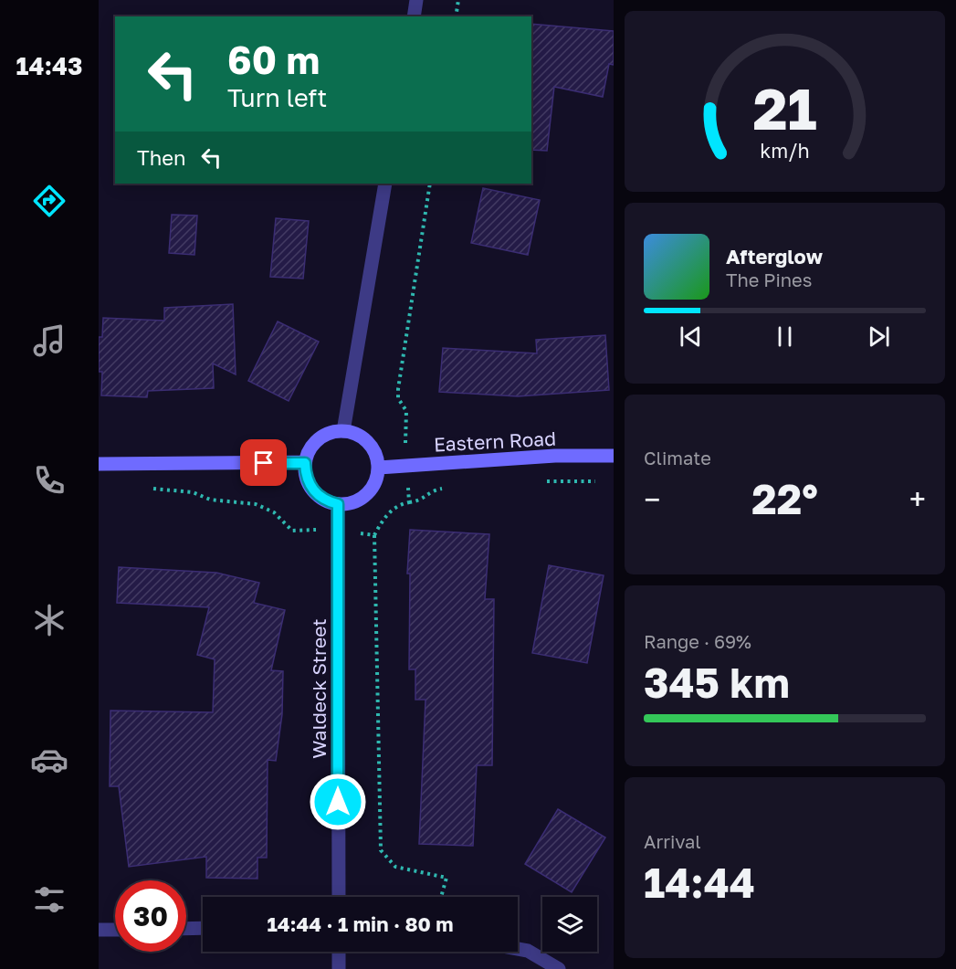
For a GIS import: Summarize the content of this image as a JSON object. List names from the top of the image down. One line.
{"streets":{"street":["Eastern Road","Waldeck Street"]},"crossings":[["Eastern Road","Waldeck Street"]],"page":{"tabs":"14:43","turn":["60 m","Turn left"],"then":"Then","song":["Afterglow","The Pines"],"tile":["Climate",["Range · 69%","345 km"],["Arrival","14:44"]],"heat":["−","22°","+"],"limit":"30","trip":"14:44 · 1 min · 80 m","gauge":["21","km/h"]}}
